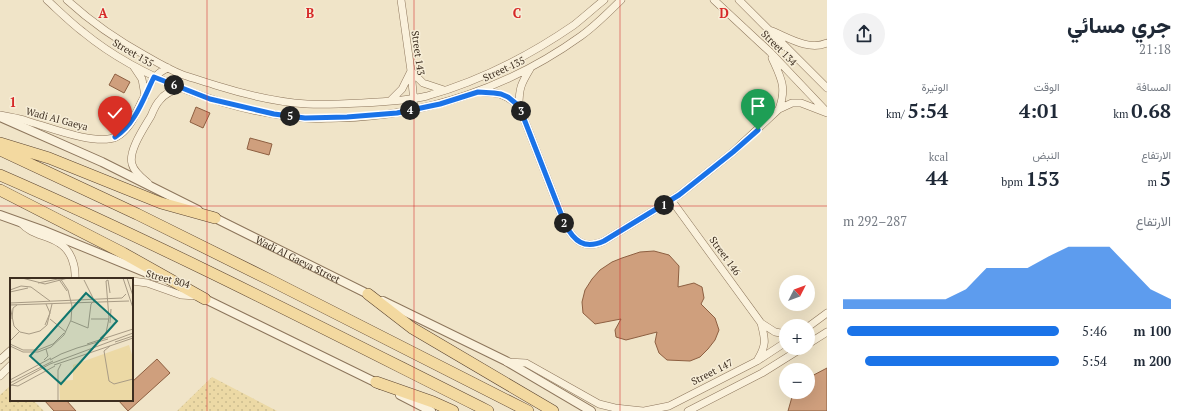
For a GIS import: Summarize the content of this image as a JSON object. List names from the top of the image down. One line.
{"streets":{"street":["Street 134","Street 135","Street 143","Wadi Al Gaeya","Street 146","Wadi Al Gaeya Street","Street 804","Street 147"]},"crossings":[["Street 135","Street 143"],["Street 135","Wadi Al Gaeya"],["Wadi Al Gaeya","Wadi Al Gaeya Street"],["Street 146","Street 147"],["Wadi Al Gaeya Street","Street 147"]],"north":"top right","page":{"heading":["جري مسائي","21:18"],"stats":[["المسافة","0.68 km"],["الوقت","4:01"],["الوتيرة","5:54 /km"],["الارتفاع","5 m"],["النبض","153 bpm"],["kcal","44"]],"pins":["6","4","3","5","1","2"],"chart":["الارتفاع","287–292 m"],"map_buttons":["+","−"],"list":[{"name":"100 m","note":"5:46"},{"name":"200 m","note":"5:54"}]},"grid":{"columns":["A","B","C","D"],"rows":["1"]}}
